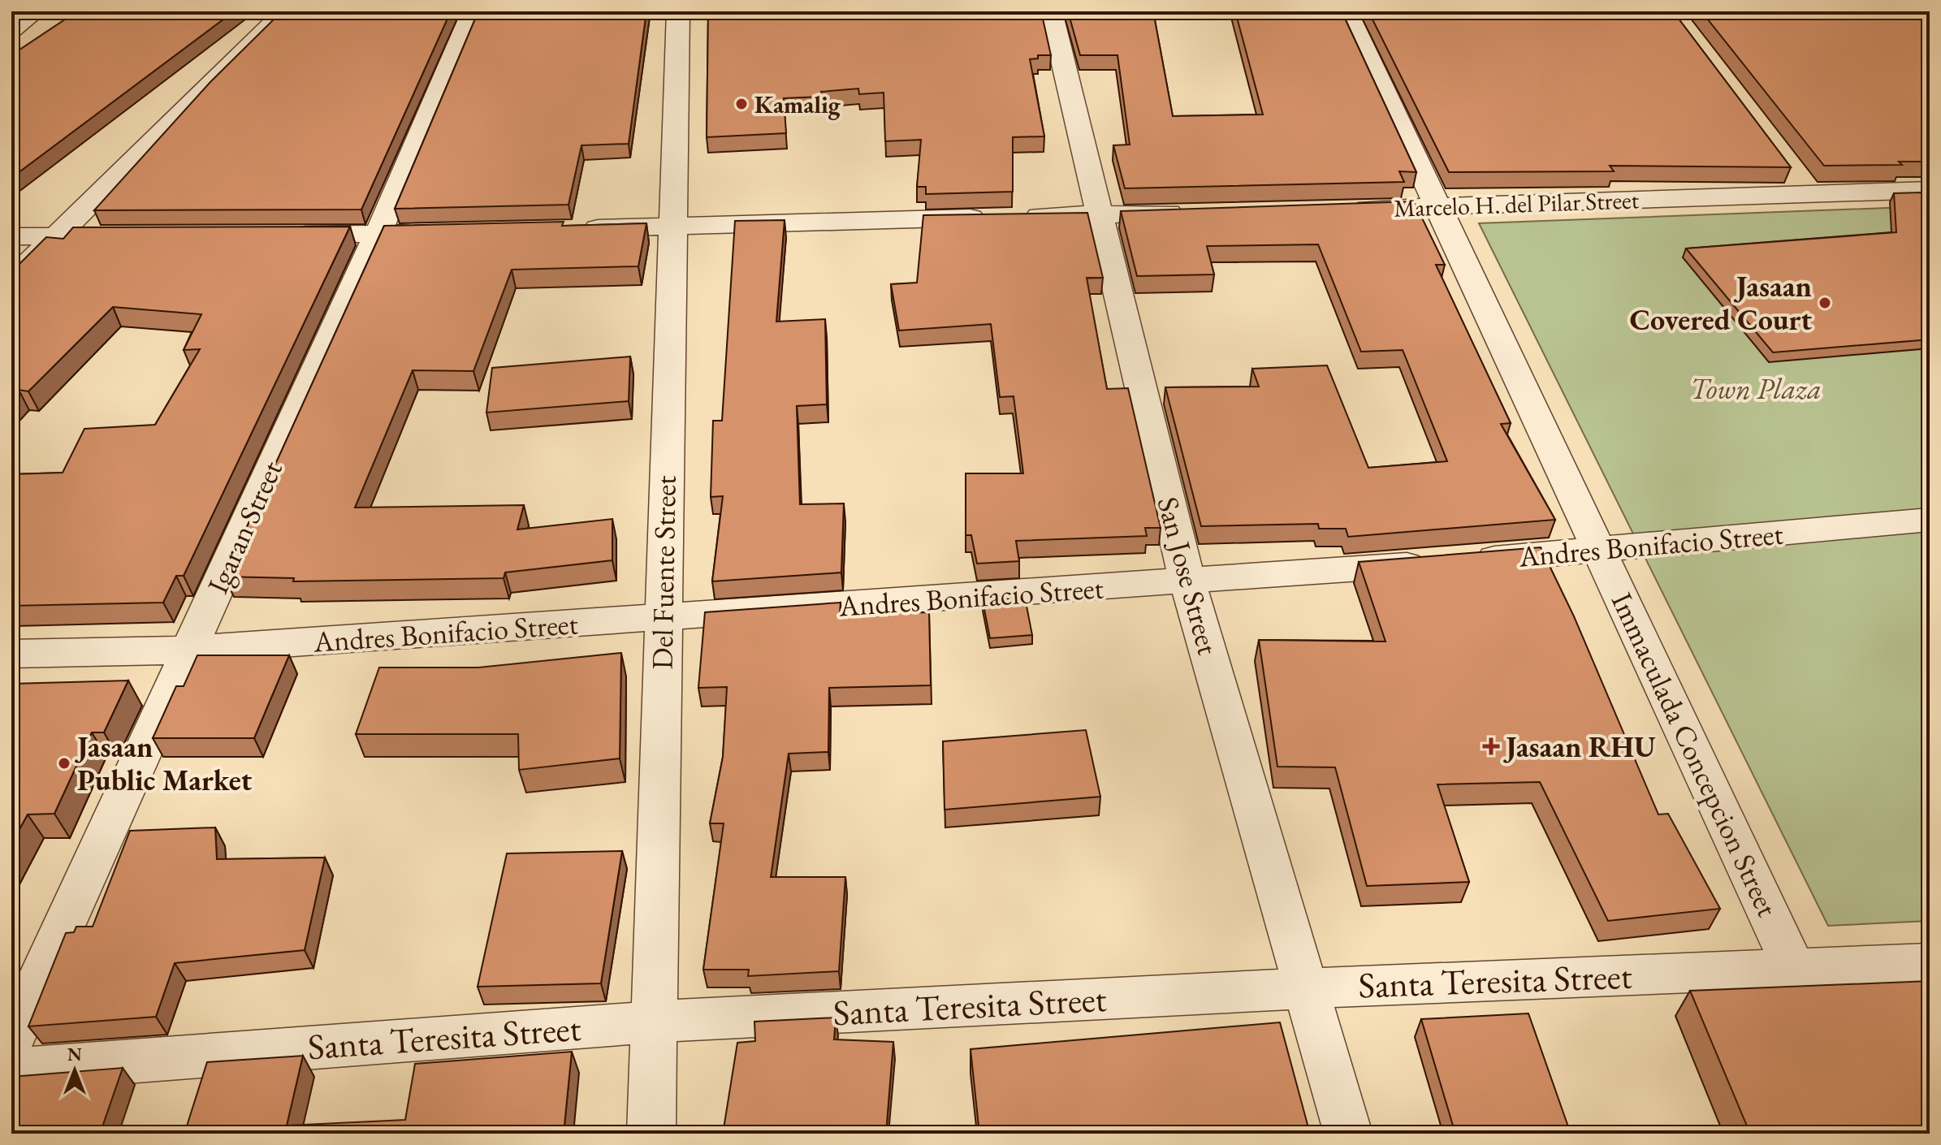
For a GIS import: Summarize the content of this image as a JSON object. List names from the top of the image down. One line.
{"streets":{"street":["Marcelo H. del Pilar Street","Igaran Street","Andres Bonifacio Street","Del Fuente Street","San Jose Street","Immaculada Concepcion Street","Santa Teresita Street"]},"crossings":[["Marcelo H. del Pilar Street","Immaculada Concepcion Street"],["Igaran Street","Andres Bonifacio Street"],["Andres Bonifacio Street","Del Fuente Street"],["Andres Bonifacio Street","San Jose Street"],["Andres Bonifacio Street","Immaculada Concepcion Street"],["Del Fuente Street","Santa Teresita Street"],["San Jose Street","Santa Teresita Street"],["Immaculada Concepcion Street","Santa Teresita Street"]],"parks":["Town Plaza"],"places":{"other":["Kamalig","Jasaan Covered Court","Jasaan Public Market"],"health":["Jasaan RHU"]},"north":"top"}
